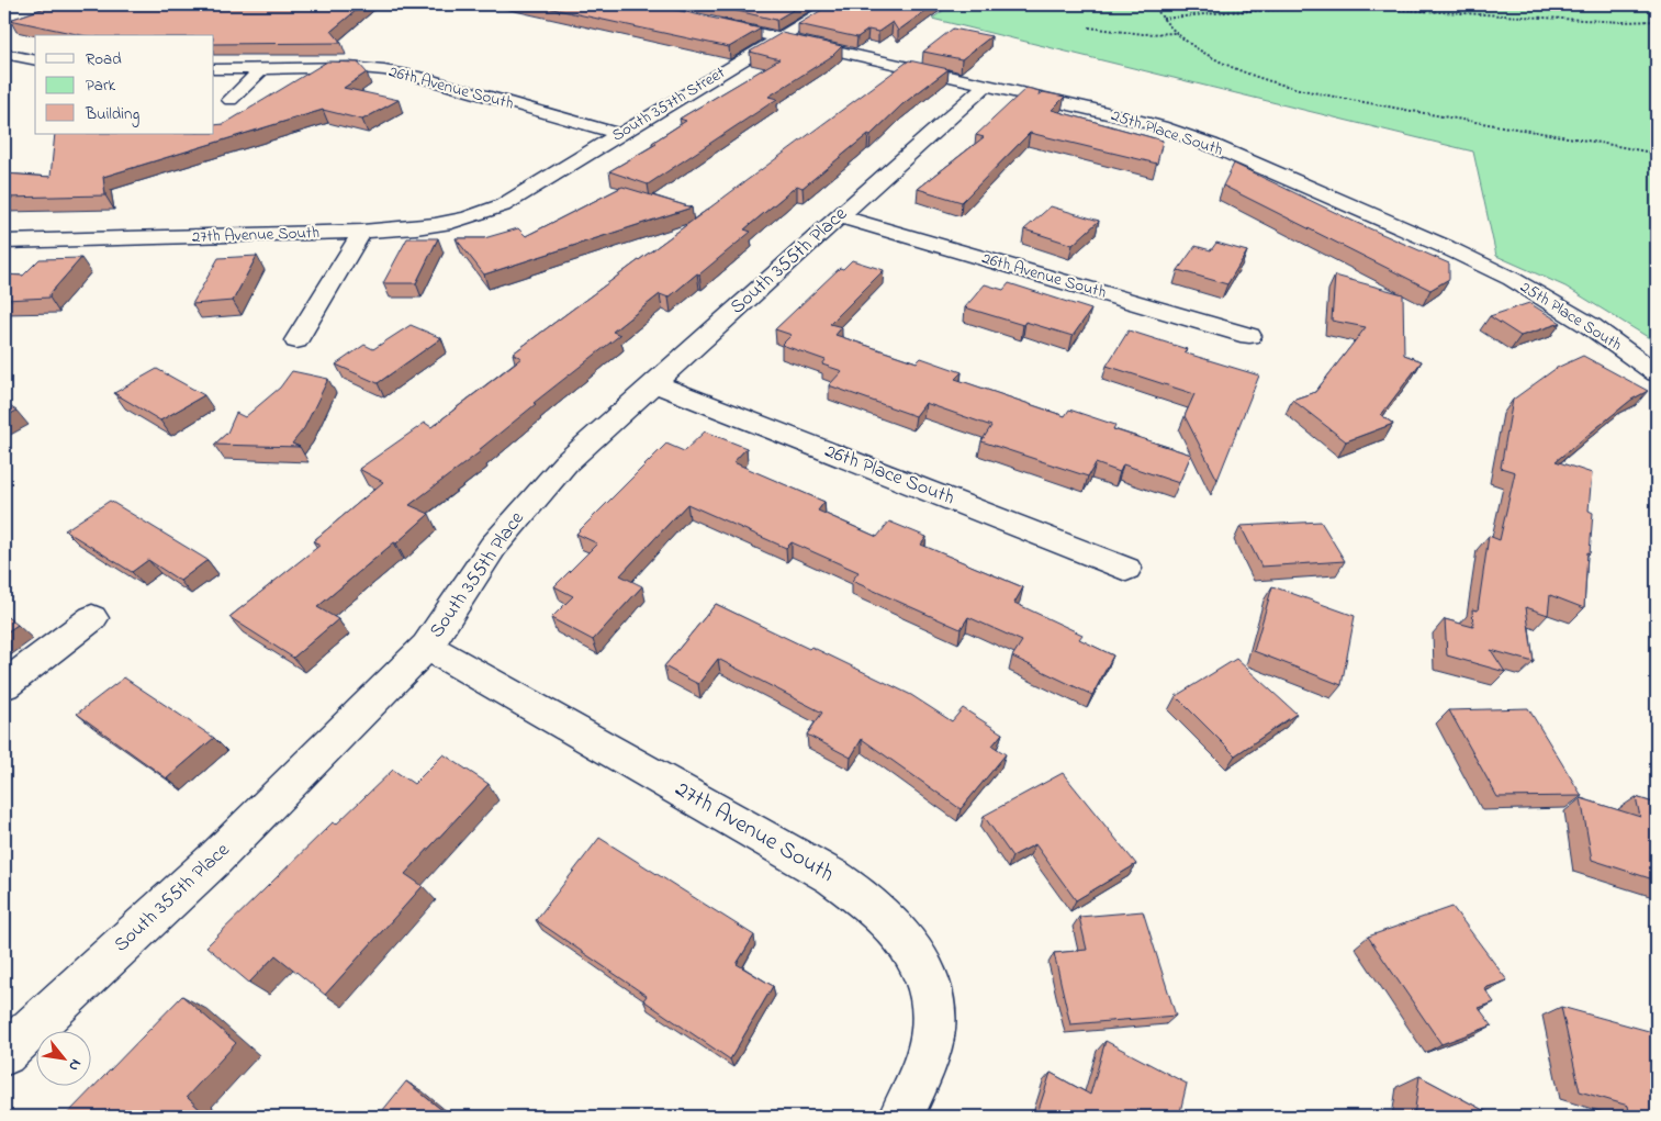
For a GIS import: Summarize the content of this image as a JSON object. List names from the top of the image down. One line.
{"streets":{"street":["26th Avenue South","South 357th Street","25th Place South","27th Avenue South","South 355th Place","26th Place South"]},"crossings":[["26th Avenue South","South 357th Street"],["26th Avenue South","South 355th Place"],["South 357th Street","25th Place South"],["South 357th Street","27th Avenue South"],["25th Place South","South 355th Place"],["27th Avenue South","South 355th Place"],["South 355th Place","26th Place South"]],"legend":["Road","Park","Building"],"north":"bottom right"}
